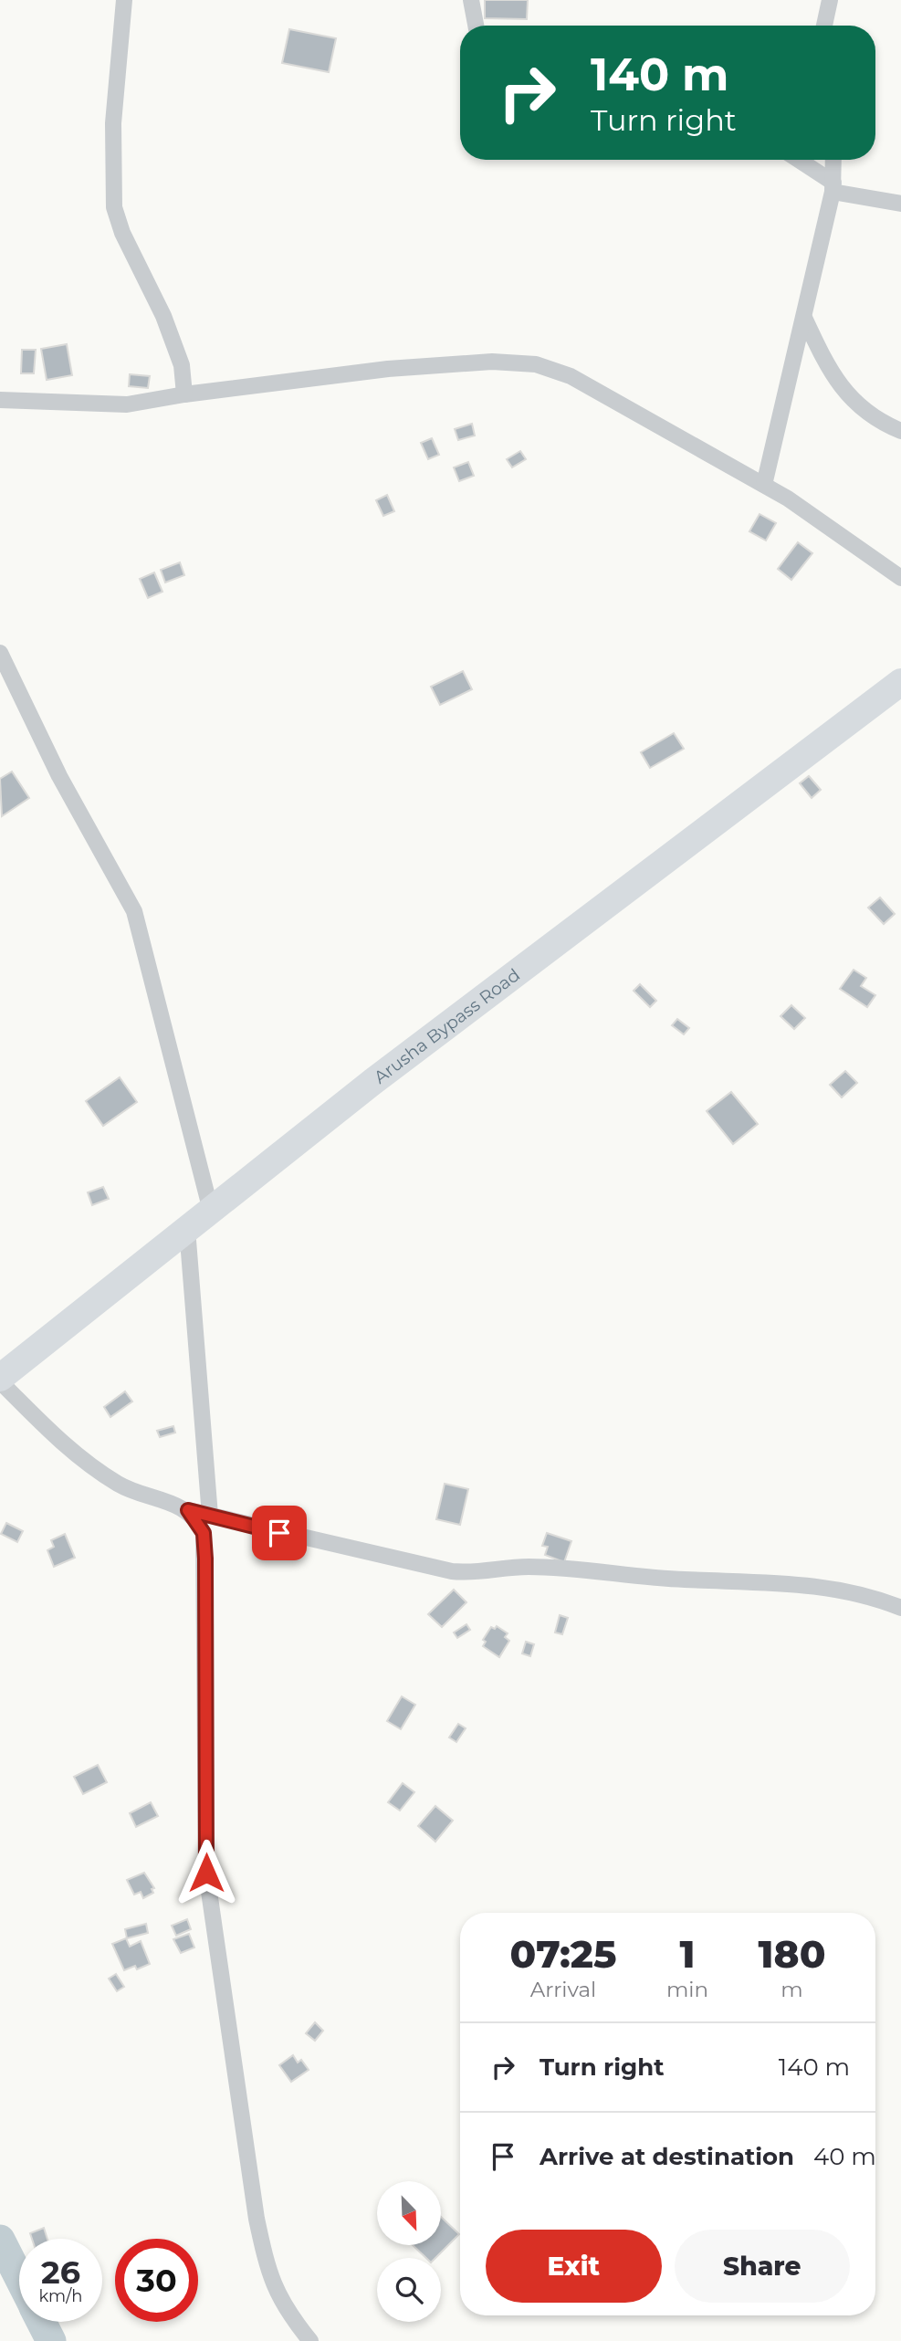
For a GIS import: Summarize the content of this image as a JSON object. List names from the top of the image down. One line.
{"streets":{"main road":["Arusha Bypass Road"]},"north":"bottom right","page":{"turn":["140 m","Turn right"],"eta":["07:25","Arrival","1","min","180","m"],"list":[{"name":"Turn right","value":"140 m"},{"name":"Arrive at destination","value":"40 m"}],"buttons":["Exit","Share"],"speed":"26 km/h","limit":"30"}}
